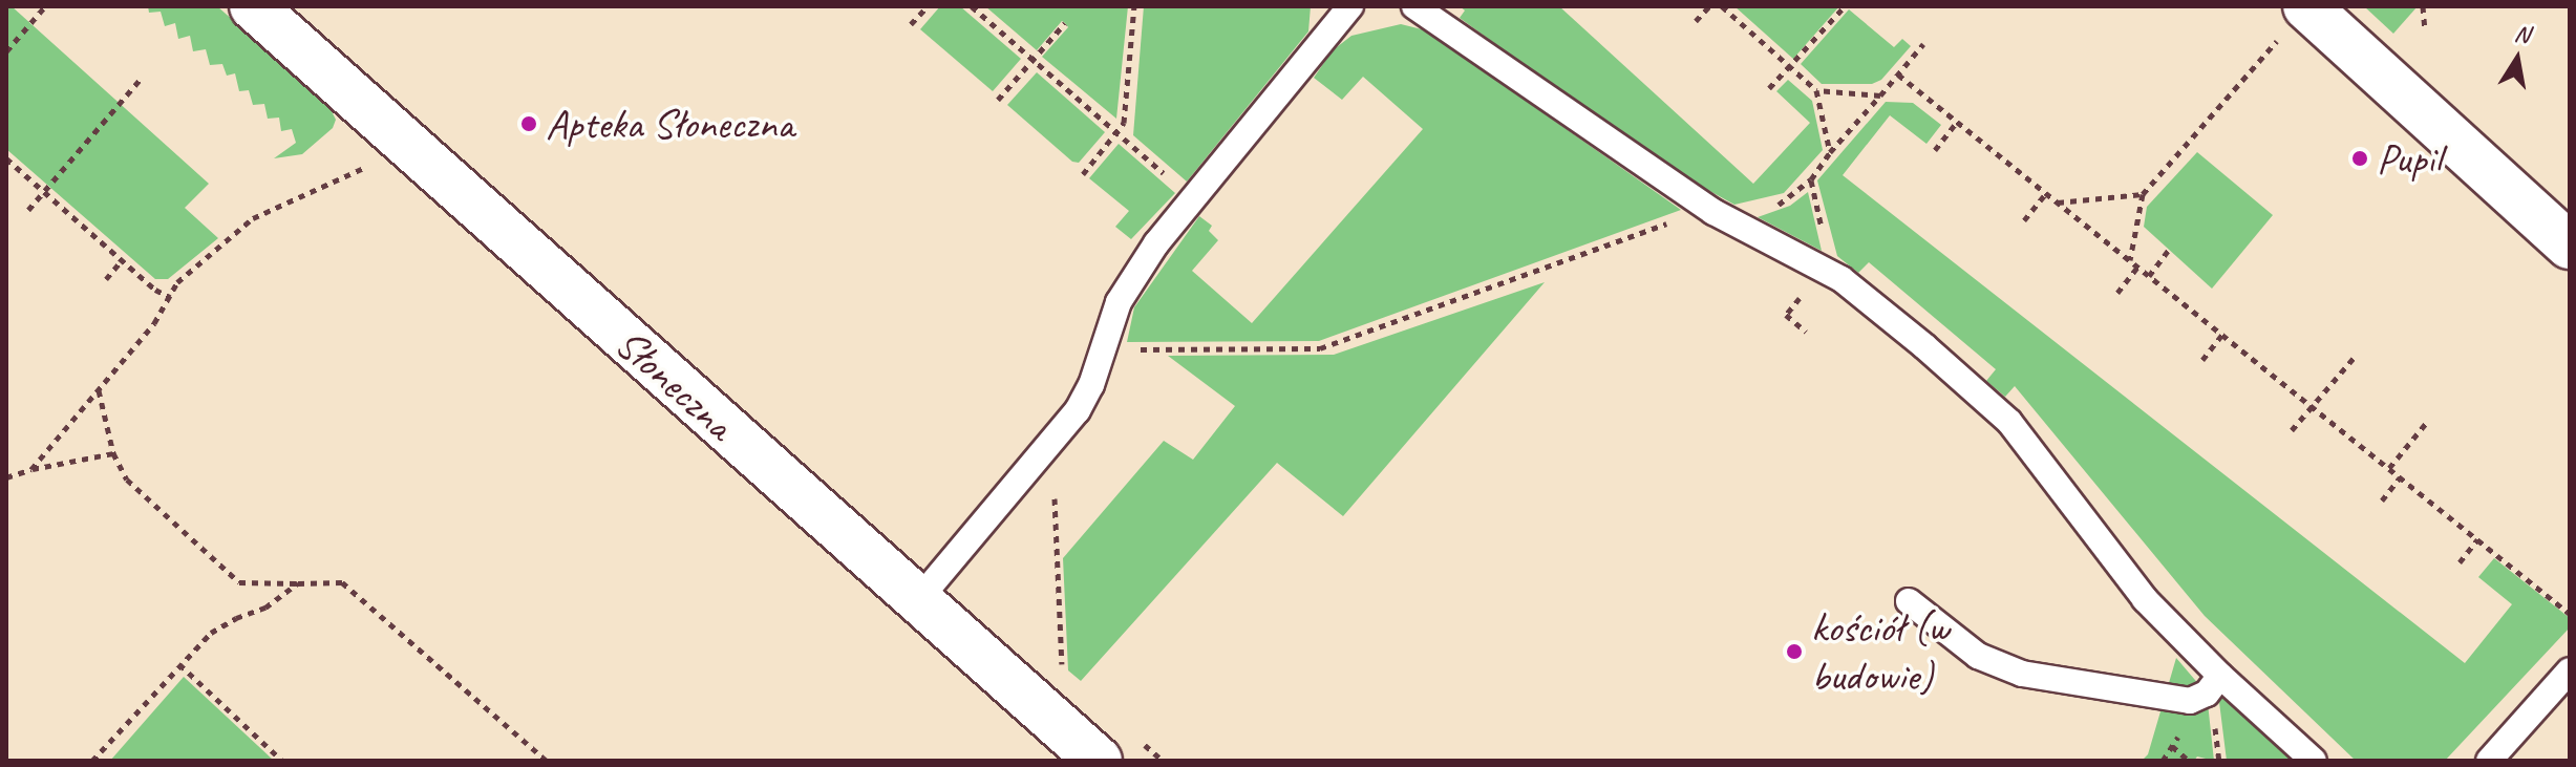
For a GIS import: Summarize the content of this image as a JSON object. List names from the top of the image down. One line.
{"streets":{"street":["Słoneczna"]},"places":["Apteka Słoneczna","Pupil","kościół (w budowie)"],"north":"top"}
